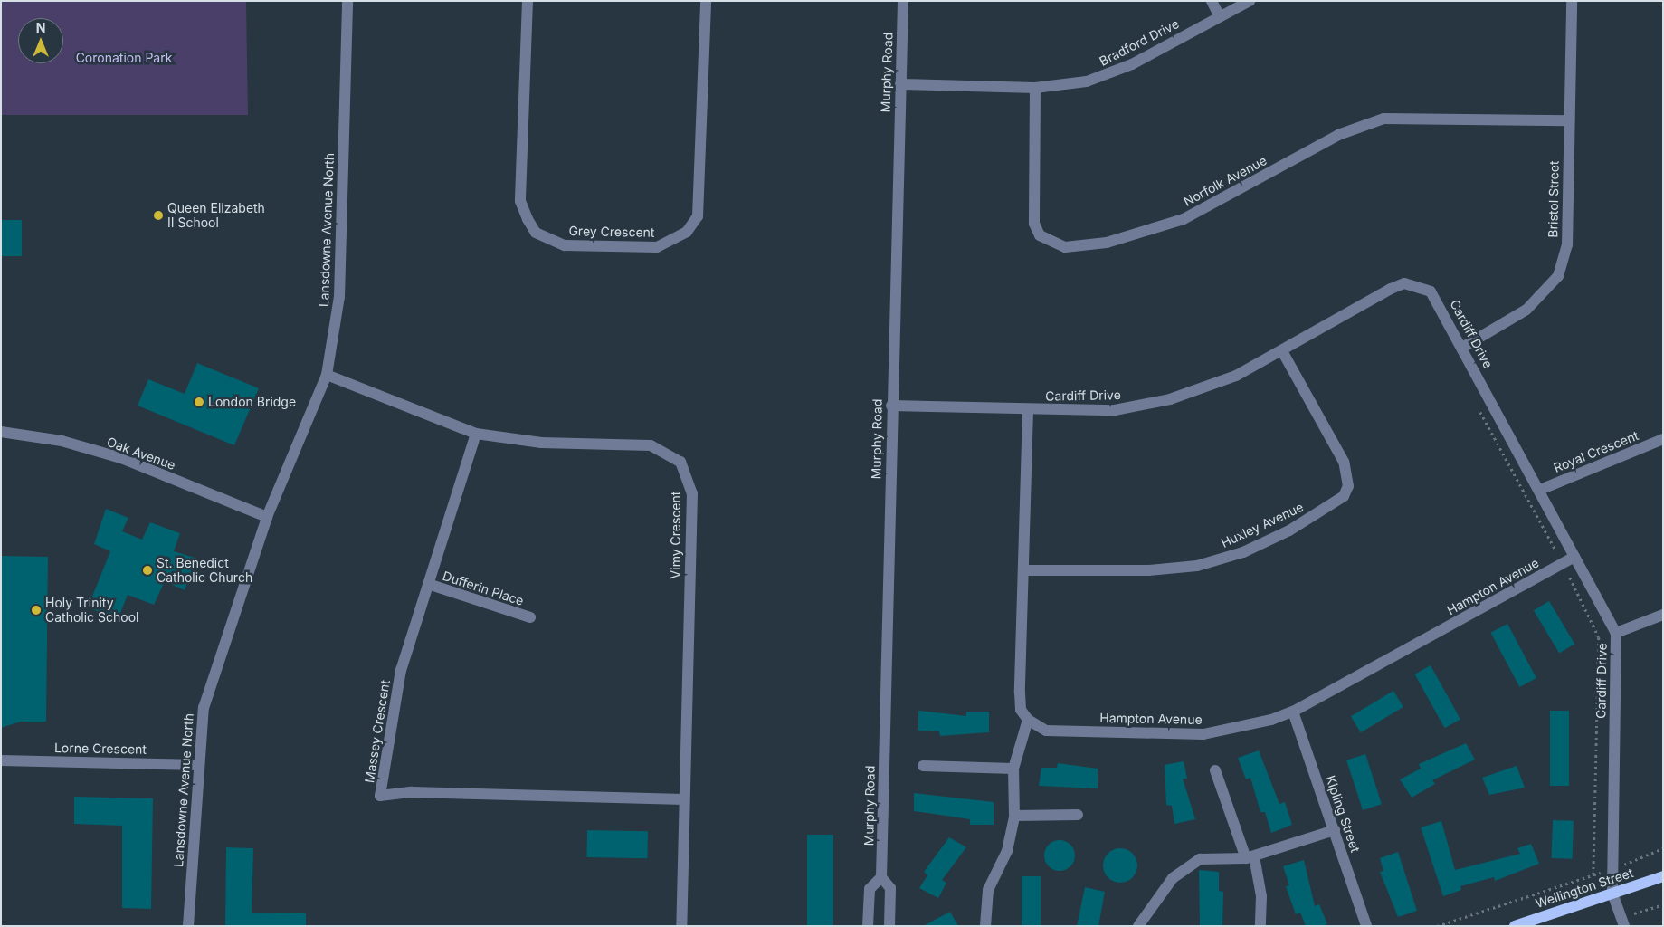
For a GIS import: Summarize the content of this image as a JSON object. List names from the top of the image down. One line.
{"streets":{"main road":["Wellington Street"],"street":["Bradford Drive","Murphy Road","Norfolk Avenue","Bristol Street","Lansdowne Avenue North","Grey Crescent","Cardiff Drive","Royal Crescent","Oak Avenue","Huxley Avenue","Vimy Crescent","Hampton Avenue","Dufferin Place","Massey Crescent","Lorne Crescent","Kipling Street"]},"crossings":[["Bradford Drive","Murphy Road"],["Bradford Drive","Norfolk Avenue"],["Murphy Road","Cardiff Drive"],["Norfolk Avenue","Bristol Street"],["Bristol Street","Cardiff Drive"],["Lansdowne Avenue North","Oak Avenue"],["Lansdowne Avenue North","Vimy Crescent"],["Lansdowne Avenue North","Lorne Crescent"],["Cardiff Drive","Royal Crescent"],["Cardiff Drive","Huxley Avenue"],["Cardiff Drive","Hampton Avenue"],["Cardiff Drive","Wellington Street"],["Vimy Crescent","Massey Crescent"],["Hampton Avenue","Kipling Street"],["Dufferin Place","Massey Crescent"]],"parks":["Coronation Park"],"places":["Queen Elizabeth II School","London Bridge","St. Benedict Catholic Church","Holy Trinity Catholic School"],"north":"top"}
